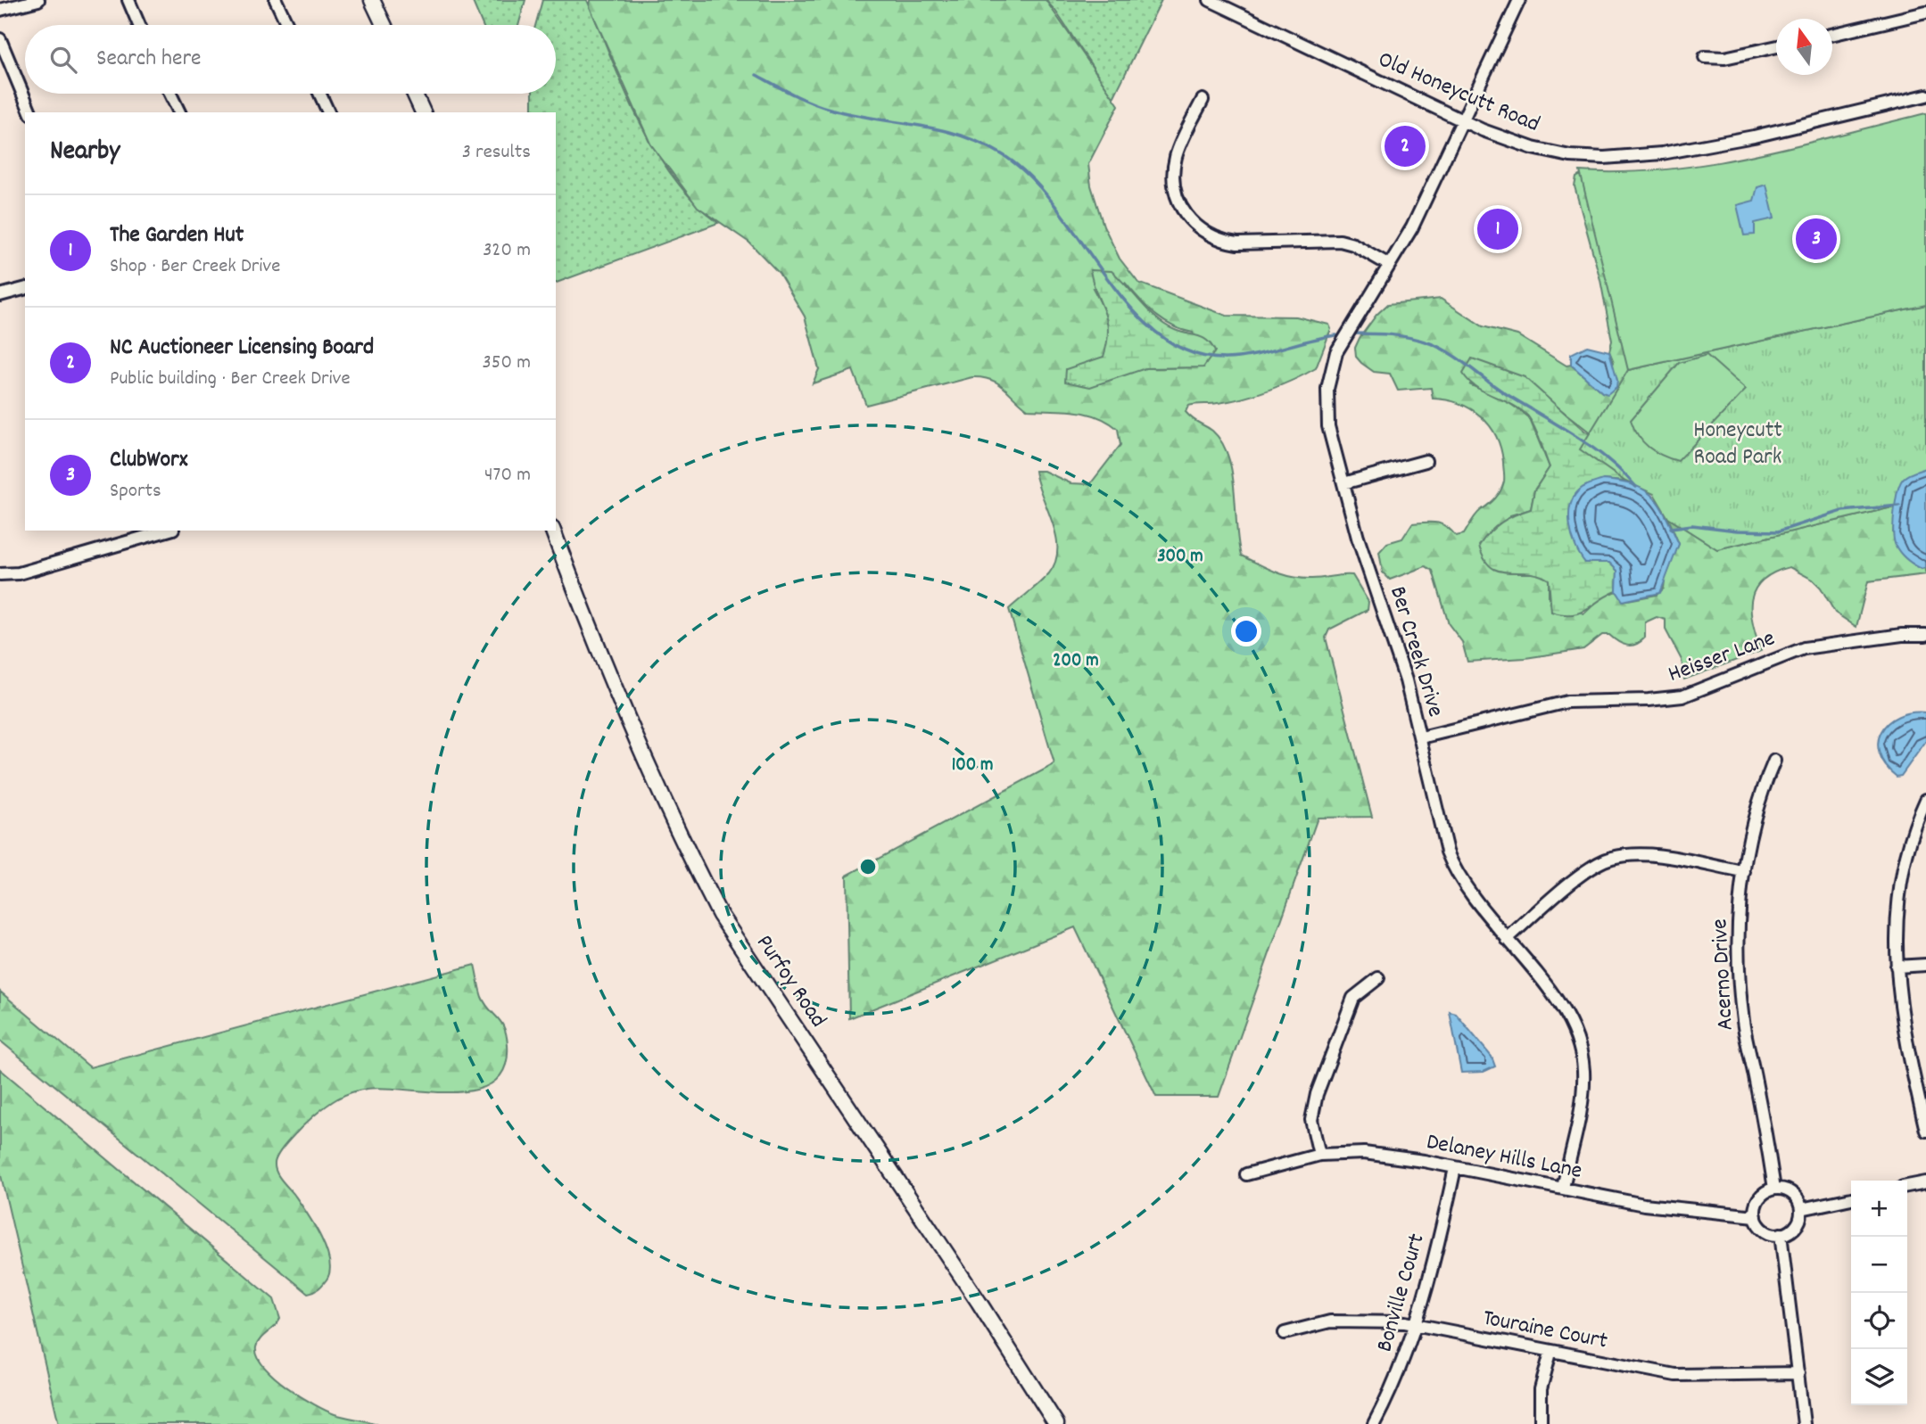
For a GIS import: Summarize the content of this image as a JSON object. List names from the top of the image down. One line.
{"streets":{"street":["Old Honeycutt Road","Ber Creek Drive","Heisser Lane","Acerno Drive","Purfoy Road","Delaney Hills Lane","Bonville Court","Touraine Court"]},"crossings":[["Old Honeycutt Road","Ber Creek Drive"],["Ber Creek Drive","Heisser Lane"],["Ber Creek Drive","Delaney Hills Lane"],["Acerno Drive","Delaney Hills Lane"],["Delaney Hills Lane","Bonville Court"],["Bonville Court","Touraine Court"]],"parks":["Honeycutt Road Park"],"north":"top","page":{"search":"Search here","heading":["Nearby","3 results"],"pins":["2","1","3"],"list":[{"mark":"1","name":"The Garden Hut","note":"Shop · Ber Creek Drive","value":"320 m"},{"mark":"2","name":"NC Auctioneer Licensing Board","note":"Public building · Ber Creek Drive","value":"350 m"},{"mark":"3","name":"ClubWorx","note":"Sports","value":"470 m"}],"map_buttons":["+","−"]},"rings":["300 m","200 m","100 m"]}
